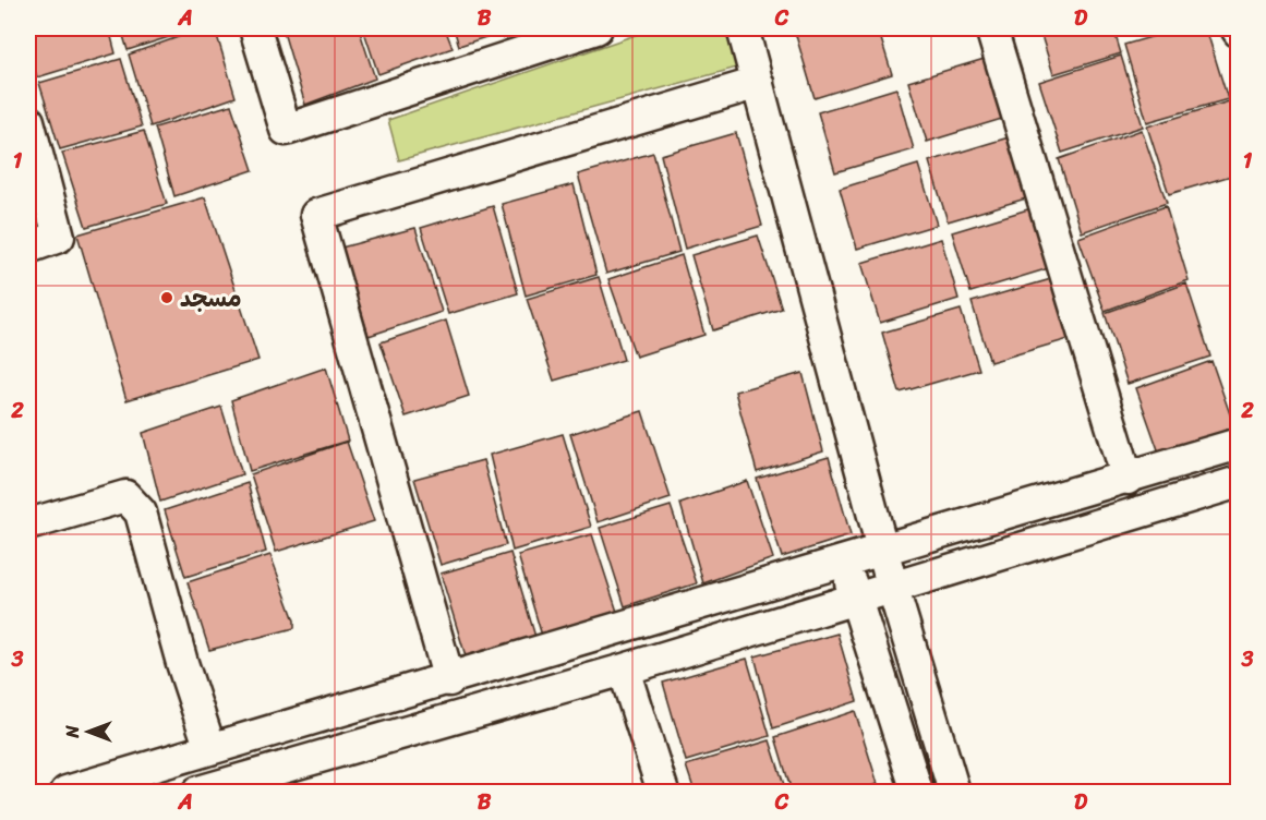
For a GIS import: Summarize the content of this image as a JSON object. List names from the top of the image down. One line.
{"places":["مسجد"],"north":"left","grid":{"columns":["A","B","C","D"],"rows":["1","2","3"]}}
